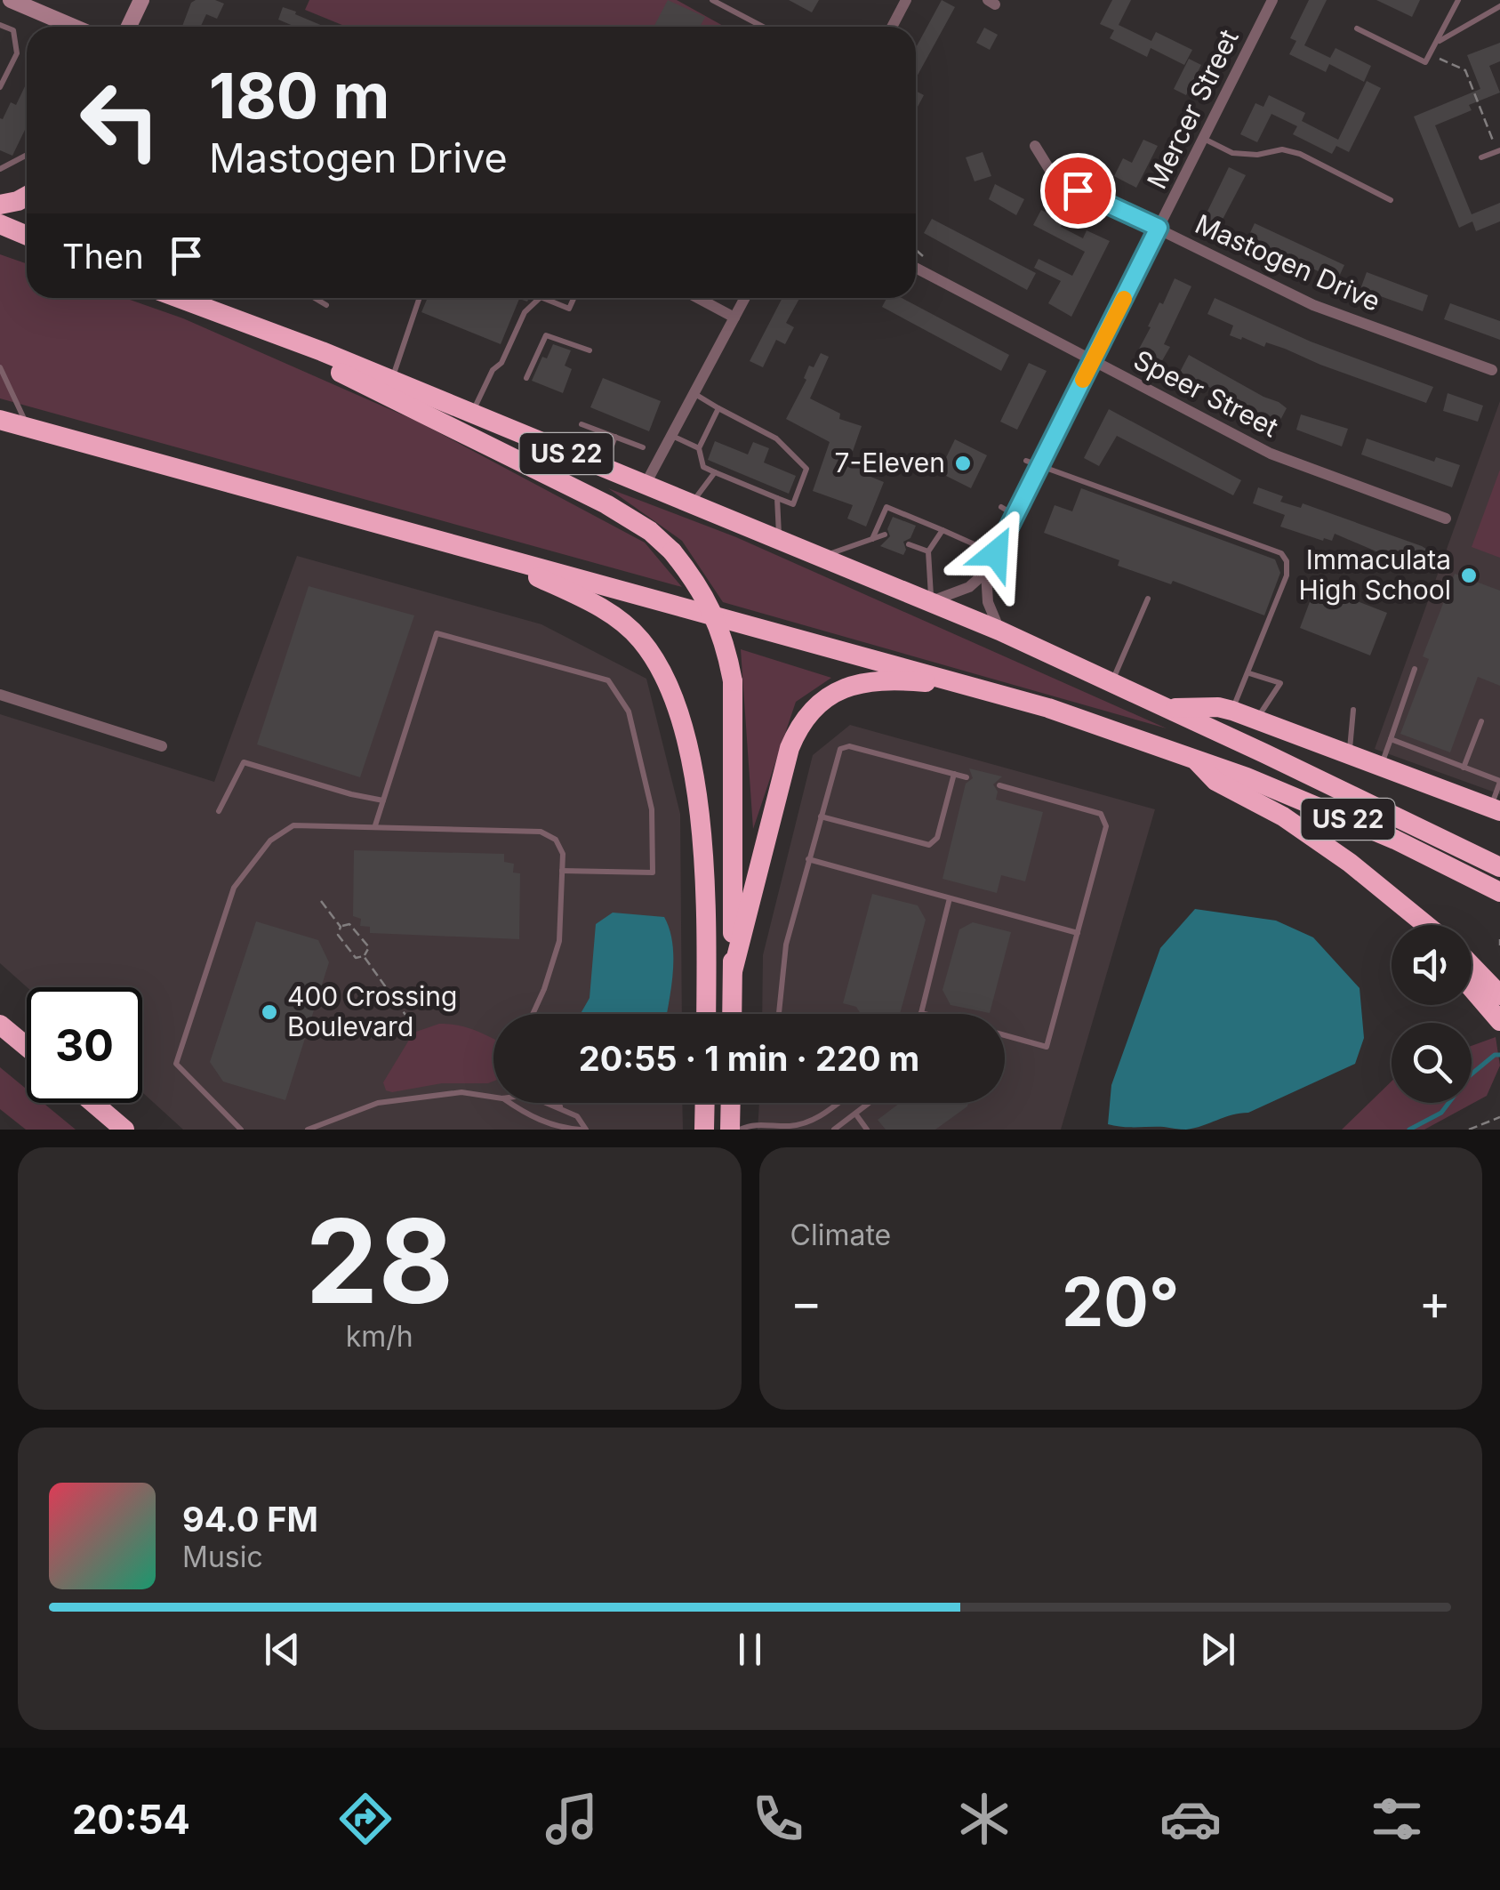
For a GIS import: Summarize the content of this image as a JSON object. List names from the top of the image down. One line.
{"streets":{"highway":["US 22"],"street":["Mercer Street","Mastogen Drive","Speer Street"]},"crossings":[["Mercer Street","Mastogen Drive"],["Mercer Street","Speer Street"]],"places":["7-Eleven","Immaculata High School","400 Crossing Boulevard"],"page":{"turn":["180 m","Mastogen Drive"],"then":"Then","limit":"30","trip":"20:55 · 1 min · 220 m","tile":[["28","km/h"],"Climate"],"heat":["−","20°","+"],"song":["94.0 FM","Music"],"tabs":"20:54"}}
